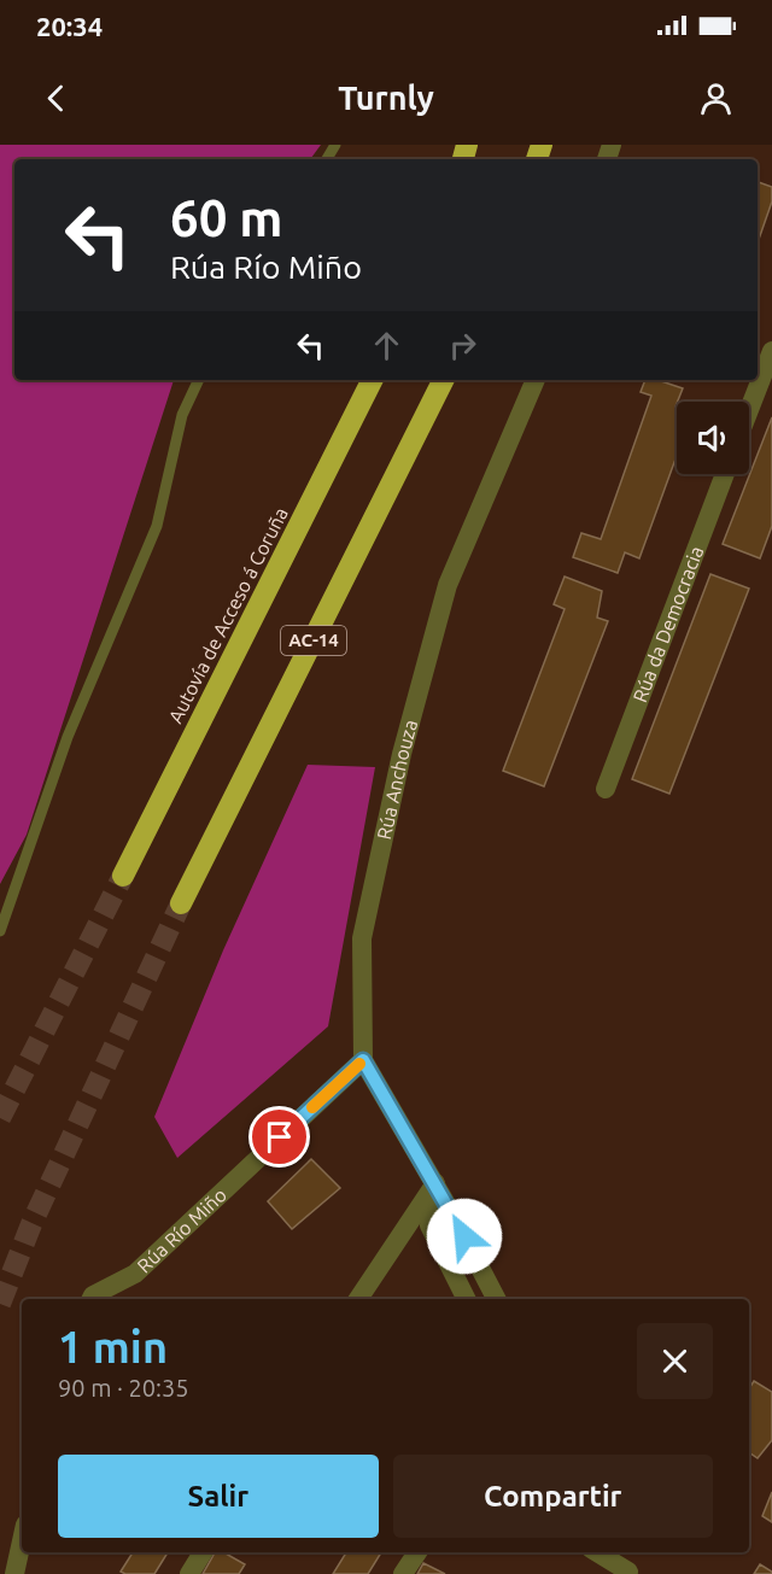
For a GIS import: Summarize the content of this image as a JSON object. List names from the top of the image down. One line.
{"streets":{"highway":["Autovía de Acceso á Coruña","AC-14"],"street":["Rúa da Democracia","Rúa Anchouza","Rúa Río Miño"]},"crossings":[["Rúa Anchouza","Rúa Río Miño"]],"page":{"status":"20:34","header":"Turnly","turn":["60 m","Rúa Río Miño"],"heading":["1 min","90 m · 20:35"],"buttons":["Salir","Compartir"]}}
